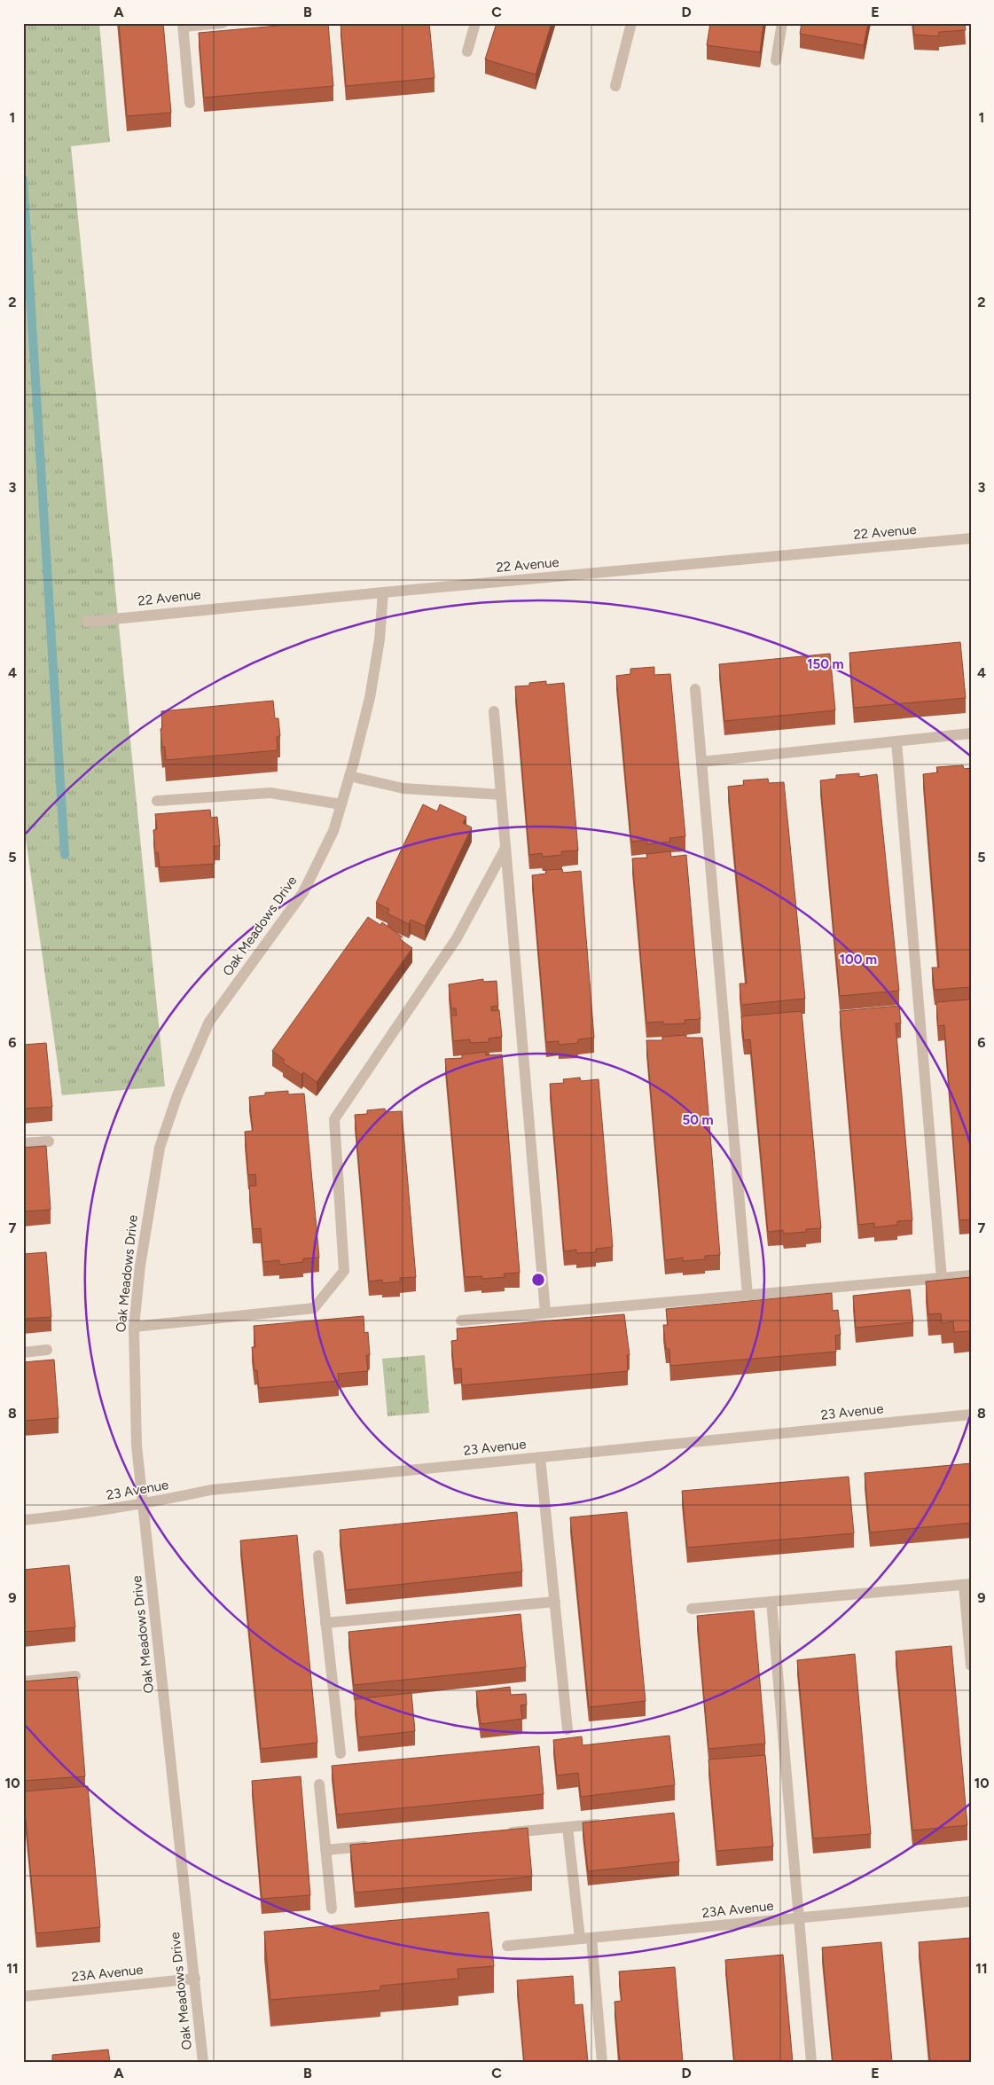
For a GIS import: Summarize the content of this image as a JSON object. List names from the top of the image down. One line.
{"streets":{"street":["22 Avenue","Oak Meadows Drive","23 Avenue","23A Avenue"]},"crossings":[["22 Avenue","Oak Meadows Drive"],["Oak Meadows Drive","23 Avenue"],["Oak Meadows Drive","23A Avenue"]],"grid":{"columns":["A","B","C","D","E"],"rows":["1","2","3","4","5","6","7","8","9","10","11"]},"rings":["150 m","100 m","50 m"]}
